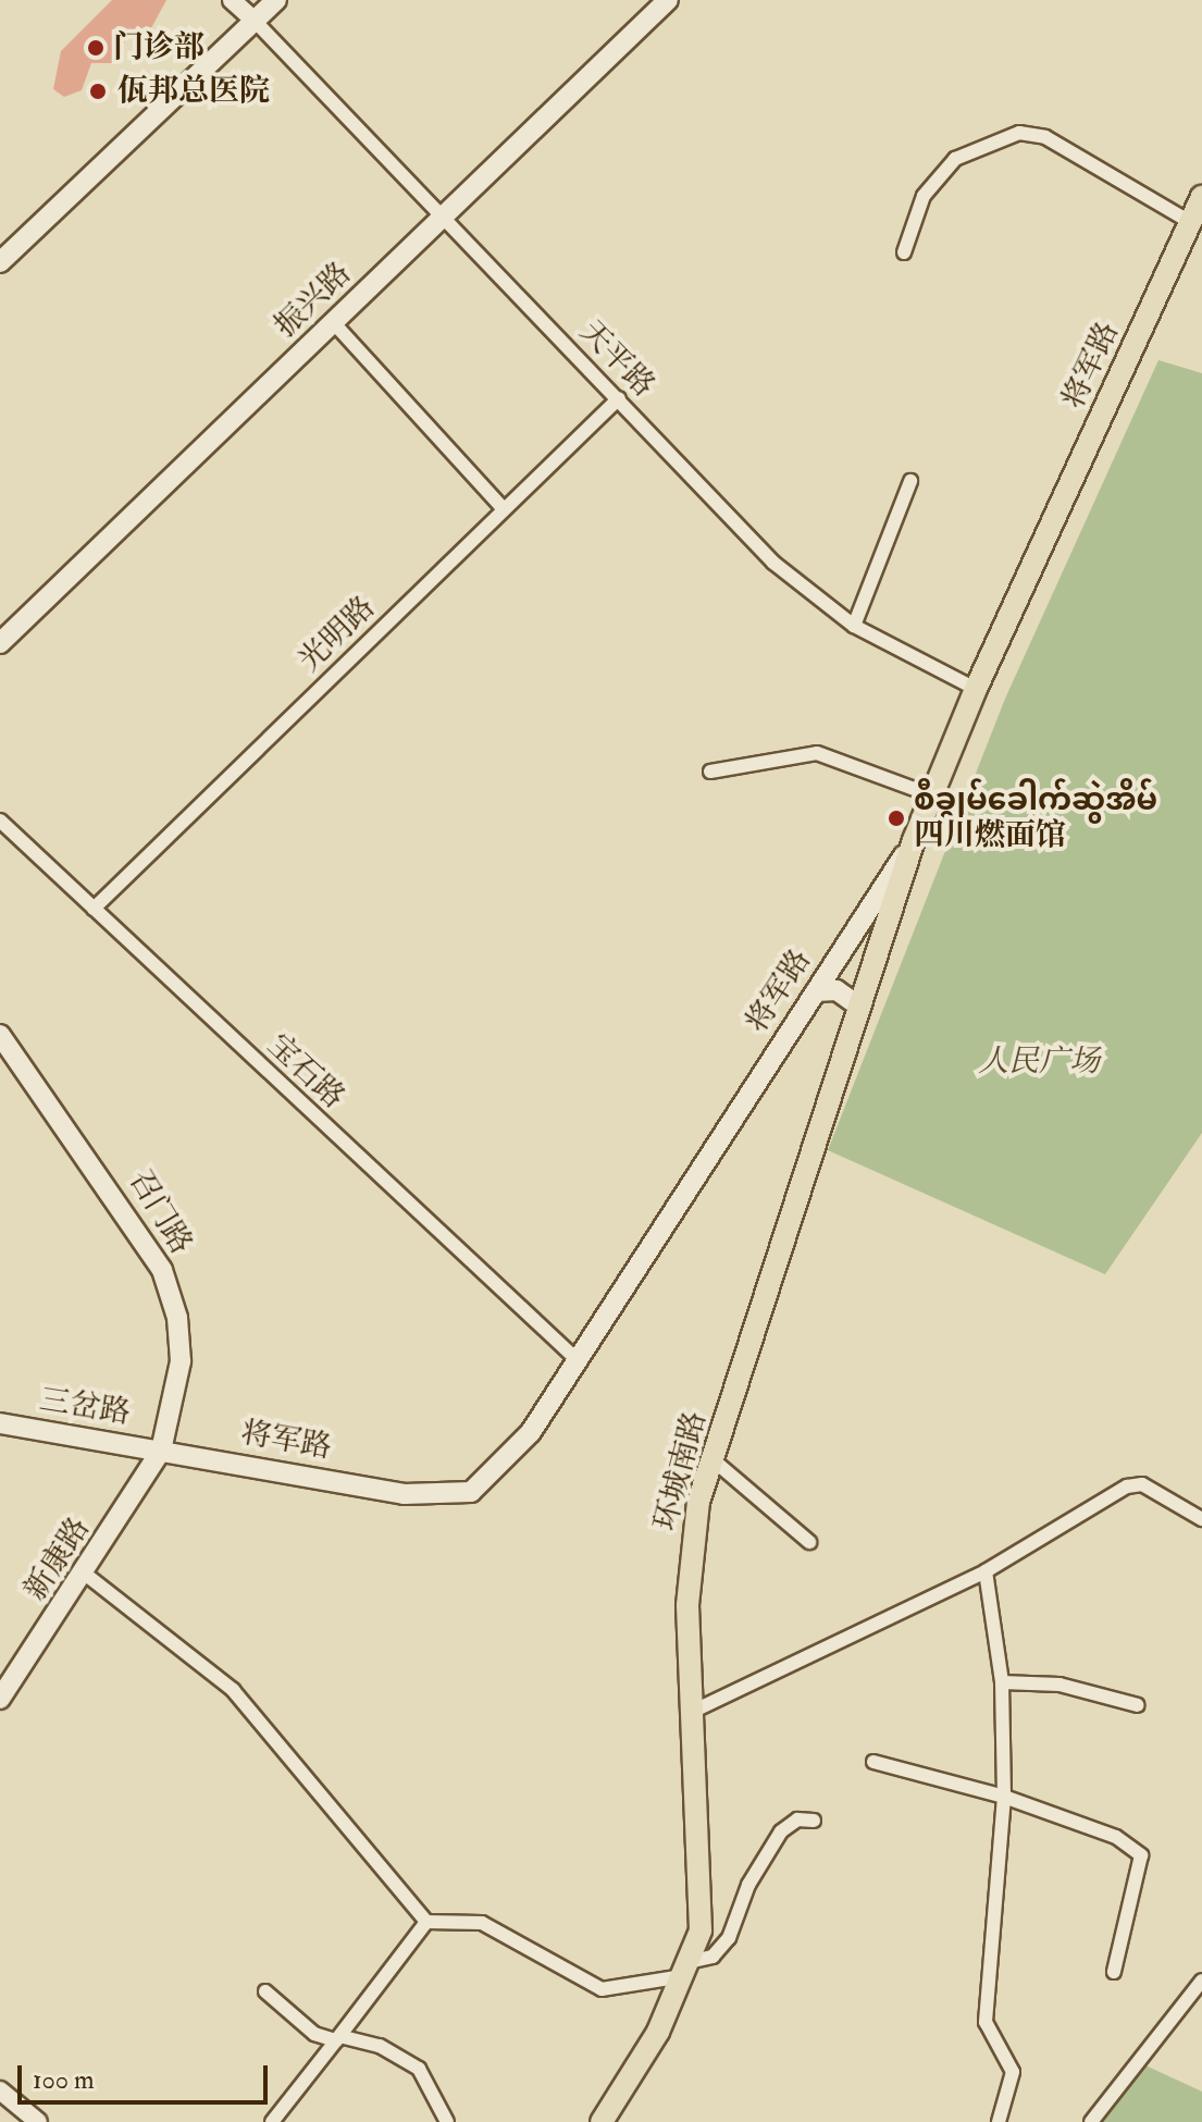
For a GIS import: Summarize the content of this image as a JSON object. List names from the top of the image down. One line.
{"streets":{"main road":["振兴路","将军路","召门路","三岔路","环城南路","新康路"],"street":["天平路","光明路","宝石路"]},"crossings":[["振兴路","天平路"],["天平路","将军路"],["天平路","光明路"],["将军路","宝石路"],["将军路","召门路"],["将军路","三岔路"],["将军路","环城南路"],["将军路","新康路"],["光明路","宝石路"],["召门路","三岔路"],["召门路","新康路"],["三岔路","新康路"]],"parks":["人民广场"],"places":["门诊部","佤邦总医院","စီချွမ်ခေါက်ဆွဲအိမ် 四川燃面馆"],"scale_bar":"100 m"}
